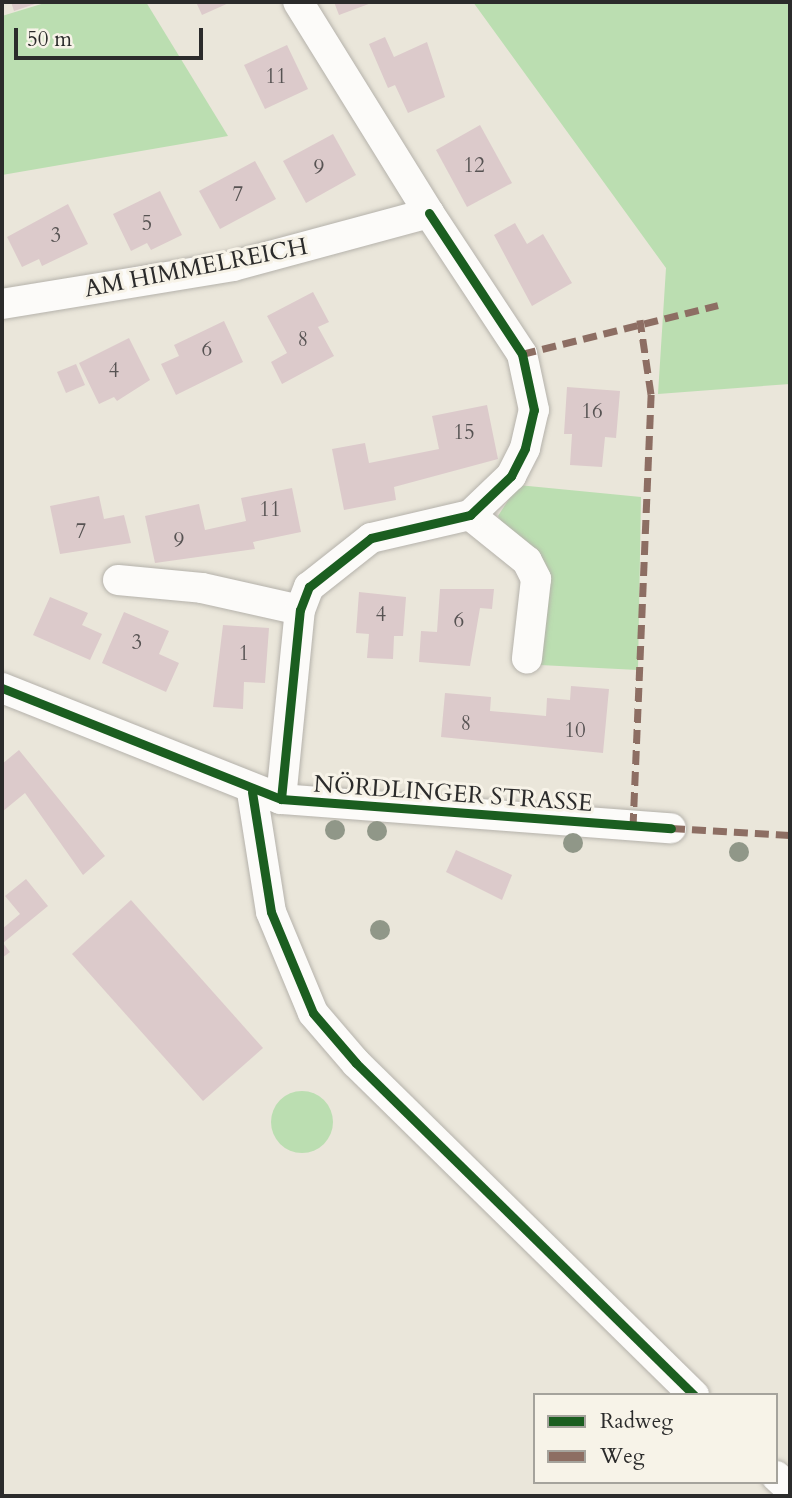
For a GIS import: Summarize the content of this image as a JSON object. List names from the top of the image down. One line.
{"streets":{"street":["AM HIMMELREICH","NÖRDLINGER STRASSE"]},"house_numbers":["11","12","9","7","5","3","8","6","4","16","15","11","7","9","4","6","3","1","8","10"],"legend":["Radweg","Weg"],"scale_bar":"50 m"}
